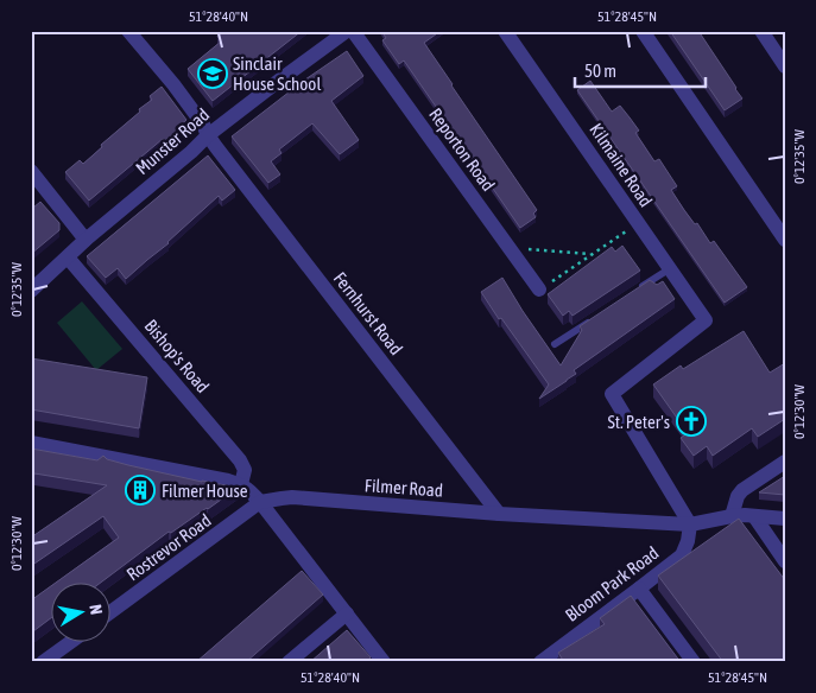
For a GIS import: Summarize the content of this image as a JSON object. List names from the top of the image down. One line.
{"streets":{"street":["Munster Road","Reporton Road","Kilmaine Road","Fernhurst Road","Bishop's Road","Filmer Road","Rostrevor Road","Bloom Park Road"]},"crossings":[["Munster Road","Fernhurst Road"],["Munster Road","Bishop's Road"],["Kilmaine Road","Filmer Road"],["Kilmaine Road","Bloom Park Road"],["Fernhurst Road","Filmer Road"],["Filmer Road","Rostrevor Road"],["Filmer Road","Bloom Park Road"]],"places":{"school or university":["Sinclair House School"],"church":["St. Peter's"],"building":["Filmer House"]},"scale_bar":"50 m","north":"right","coordinates":["51°28'40\"N","51°28'45\"N","0°12'35\"W","0°12'30\"W"]}
